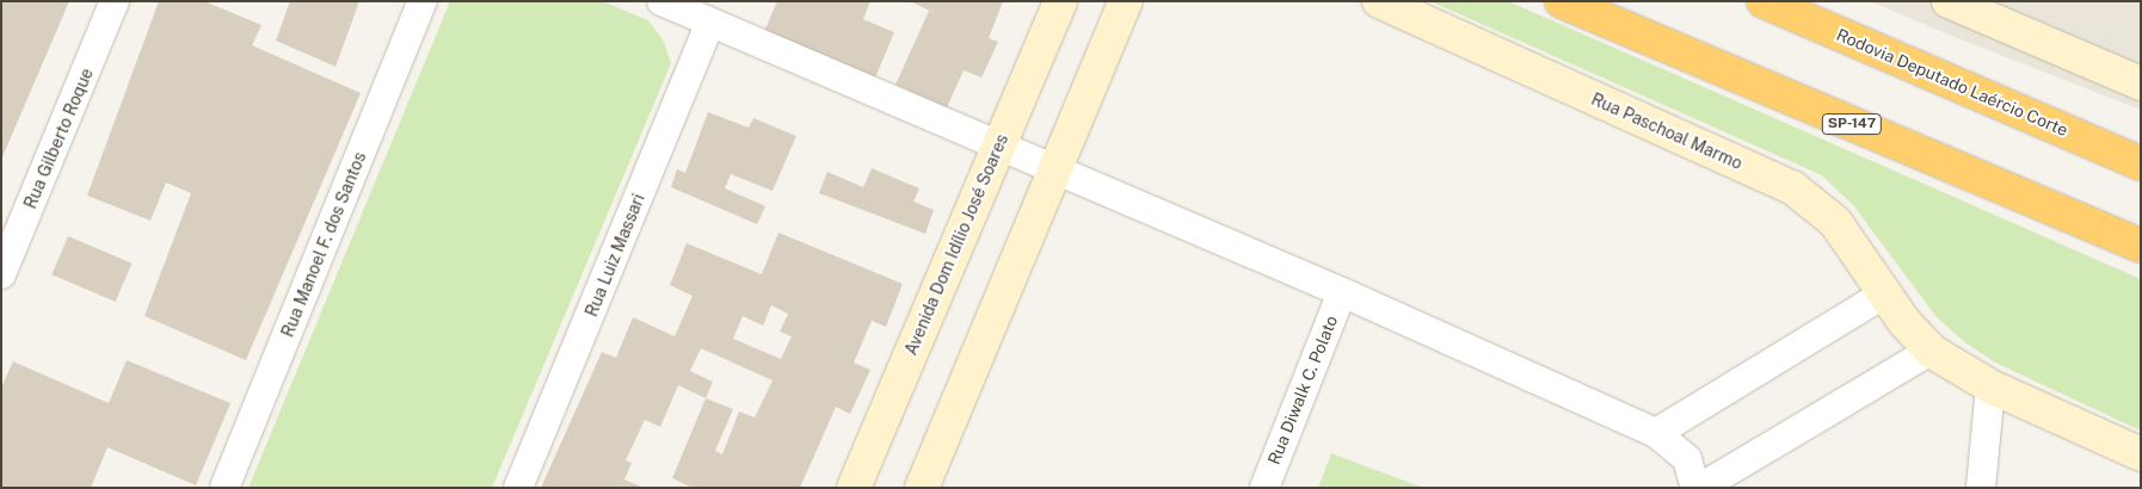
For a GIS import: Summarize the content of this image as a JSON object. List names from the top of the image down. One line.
{"streets":{"highway":["Rodovia Deputado Laércio Corte","SP-147"],"street":["Rua Paschoal Marmo","Rua Gilberto Roque","Rua Manoel F. dos Santos","Avenida Dom Idílio José Soares","Rua Luiz Massari","Rua Diwalk C. Polato"]}}
